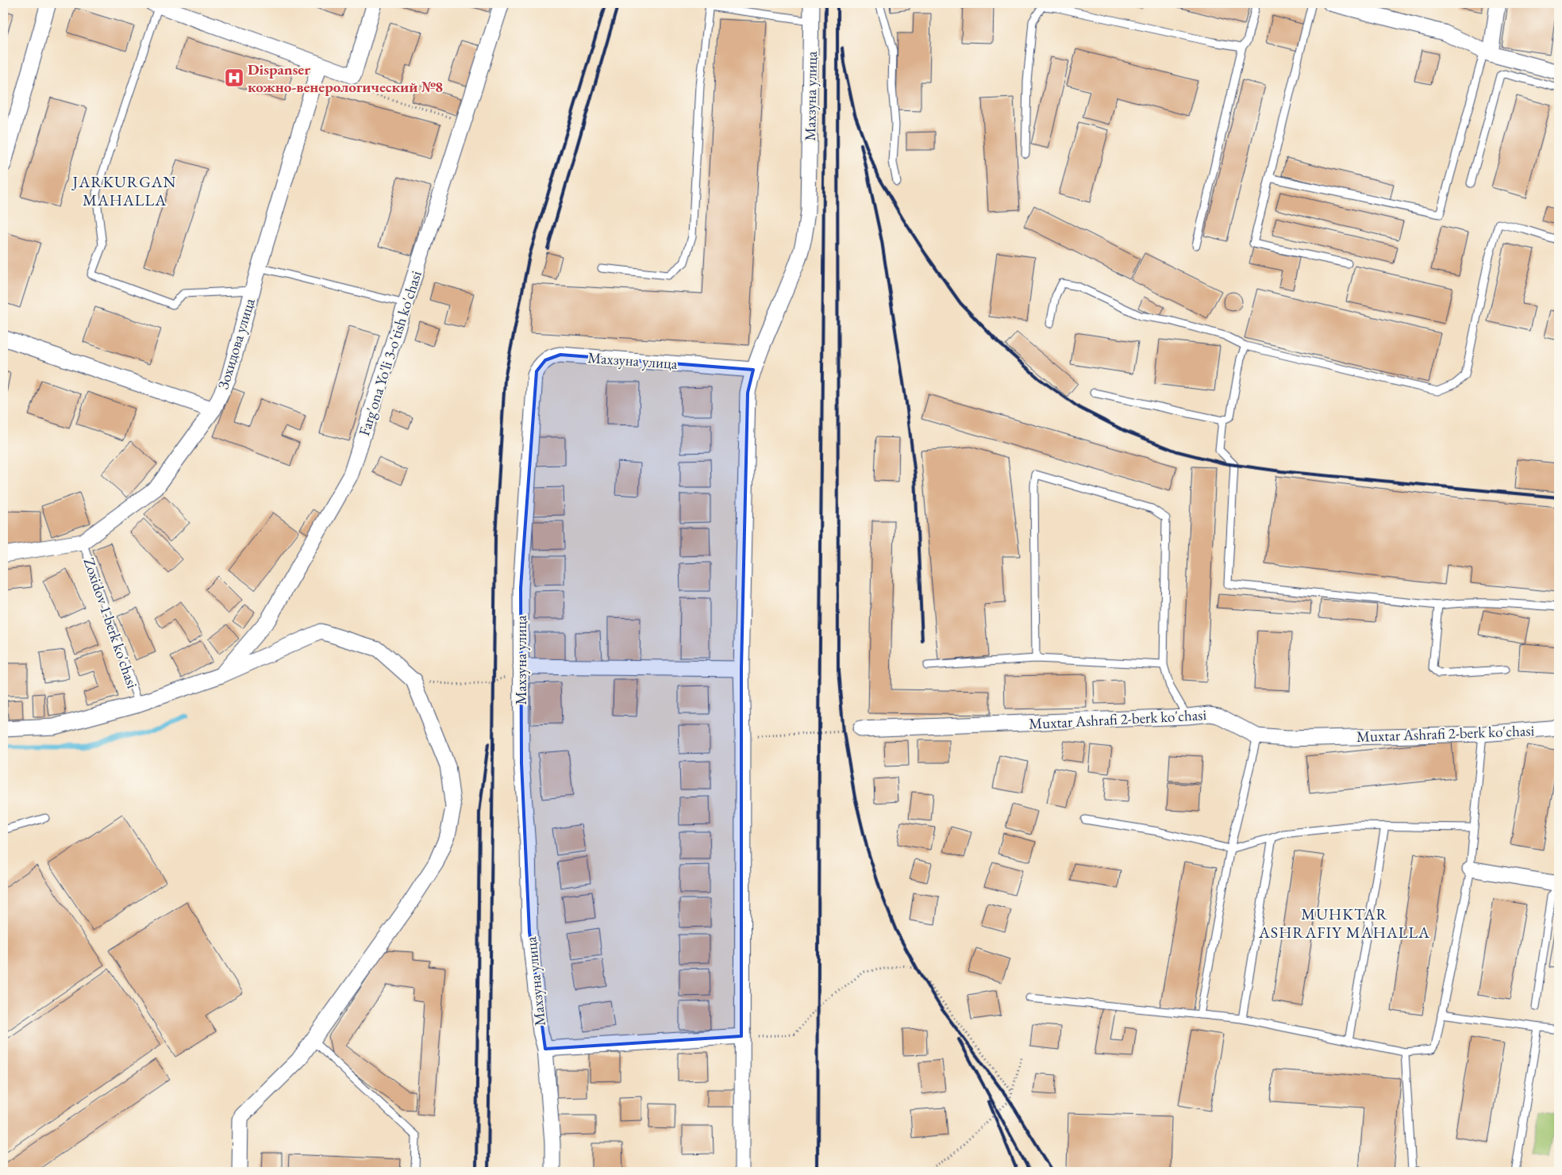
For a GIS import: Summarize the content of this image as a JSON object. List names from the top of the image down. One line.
{"streets":{"street":["Махзуна улица","Зохидова улица","Farg'ona Yo'li 3-o'tish ko'chasi","Muxtar Ashrafi 2-berk ko'chasi"],"lane":["Zoxidov 1-berk ko'chasi"]},"crossings":[["Зохидова улица","Zoxidov 1-berk ko'chasi"]],"districts":["JARKURGAN MAHALLA","MUHKTAR ASHRAFIY MAHALLA"],"places":{"hospital":["Dispanser кожно-венерологический №8"]}}
